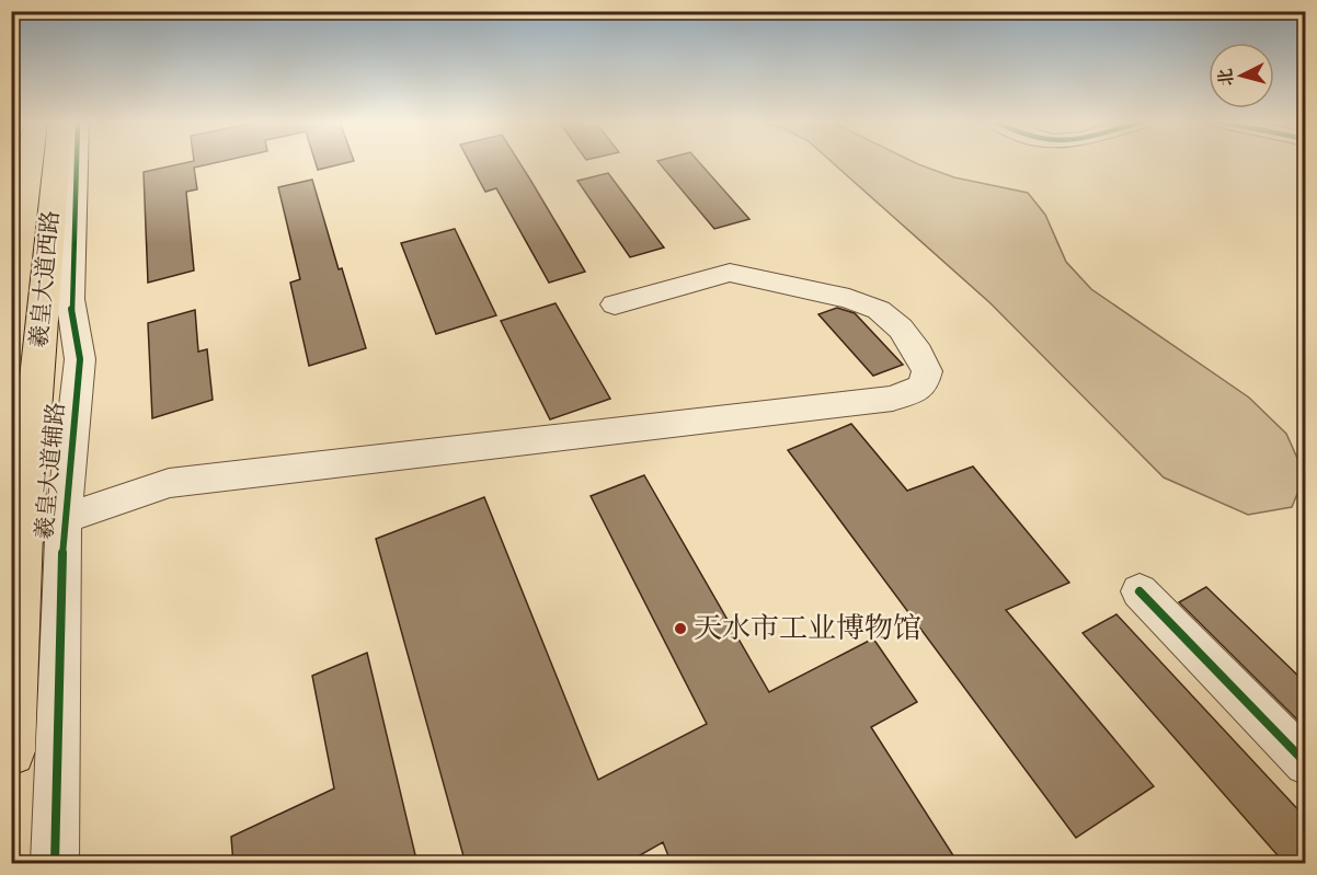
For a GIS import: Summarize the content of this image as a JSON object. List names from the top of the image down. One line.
{"streets":{"main road":["羲皇大道西路"],"street":["羲皇大道辅路"]},"places":["天水市工业博物馆"],"north":"left"}
